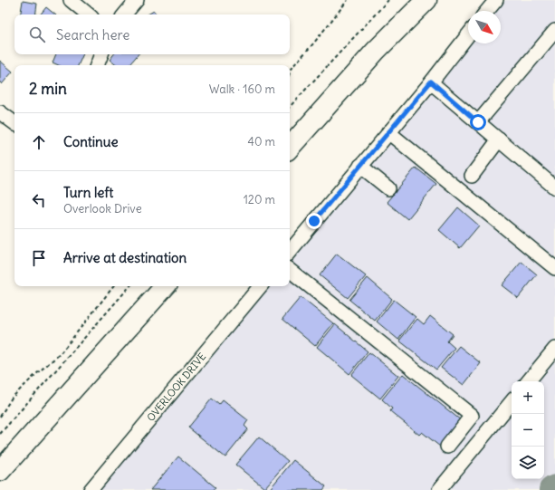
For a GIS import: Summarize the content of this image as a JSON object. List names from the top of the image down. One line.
{"streets":{"street":["OVERLOOK DRIVE"]},"north":"bottom right","page":{"search":"Search here","heading":["2 min","Walk · 160 m"],"list":[["Continue","40 m"],["Turn left","Overlook Drive","120 m"],"Arrive at destination"],"map_buttons":["+","−"]}}
